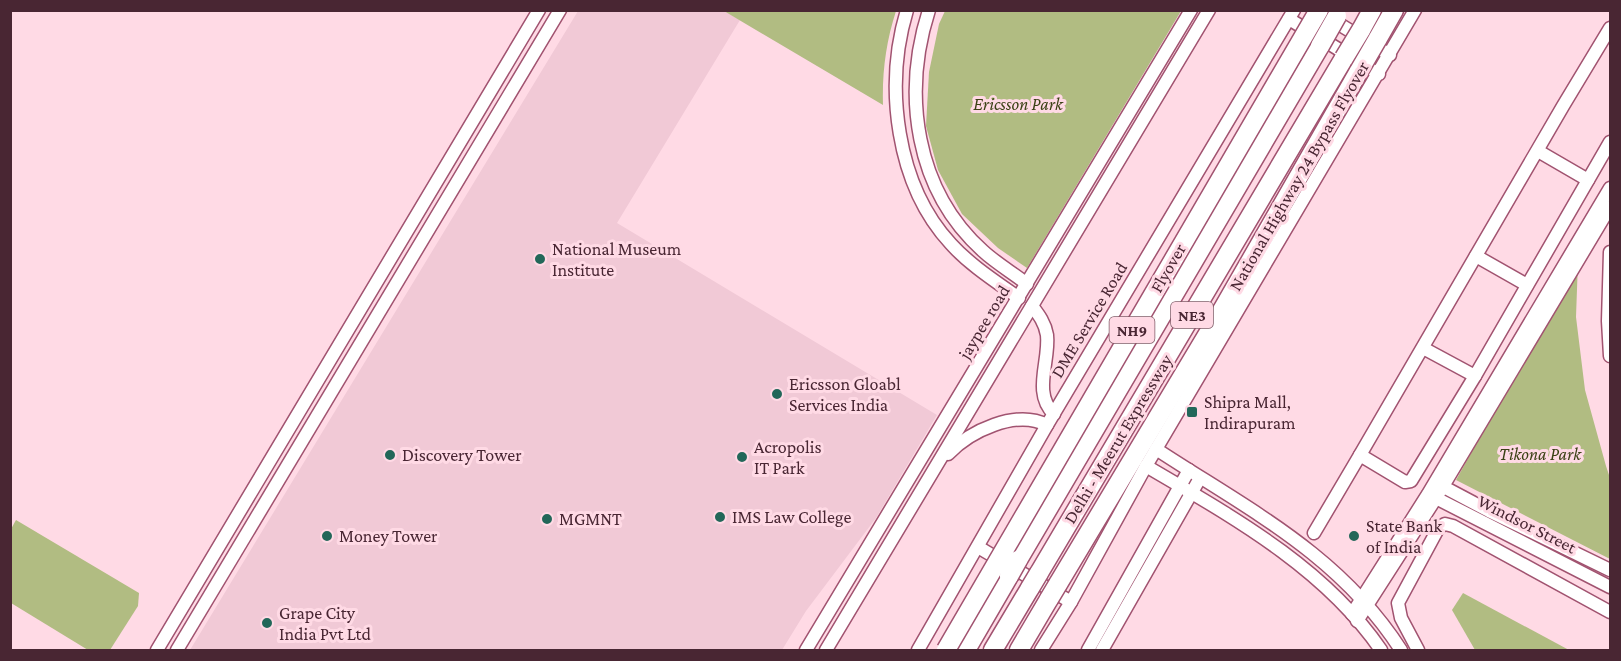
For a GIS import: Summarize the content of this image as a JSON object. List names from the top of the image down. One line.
{"streets":{"highway":["National Highway 24 Bypass Flyover","Flyover","NE3","NH9","Delhi - Meerut Expressway"],"street":["DME Service Road","jaypee road","Windsor Street"]},"parks":["Ericsson Park","Tikona Park"],"places":{"other":["National Museum Institute","Ericsson Gloabl Services India","Discovery Tower","Acropolis IT Park","IMS Law College","MGMNT","Money Tower","State Bank of India","Grape City India Pvt Ltd"],"transit":["Shipra Mall, Indirapuram"]}}
